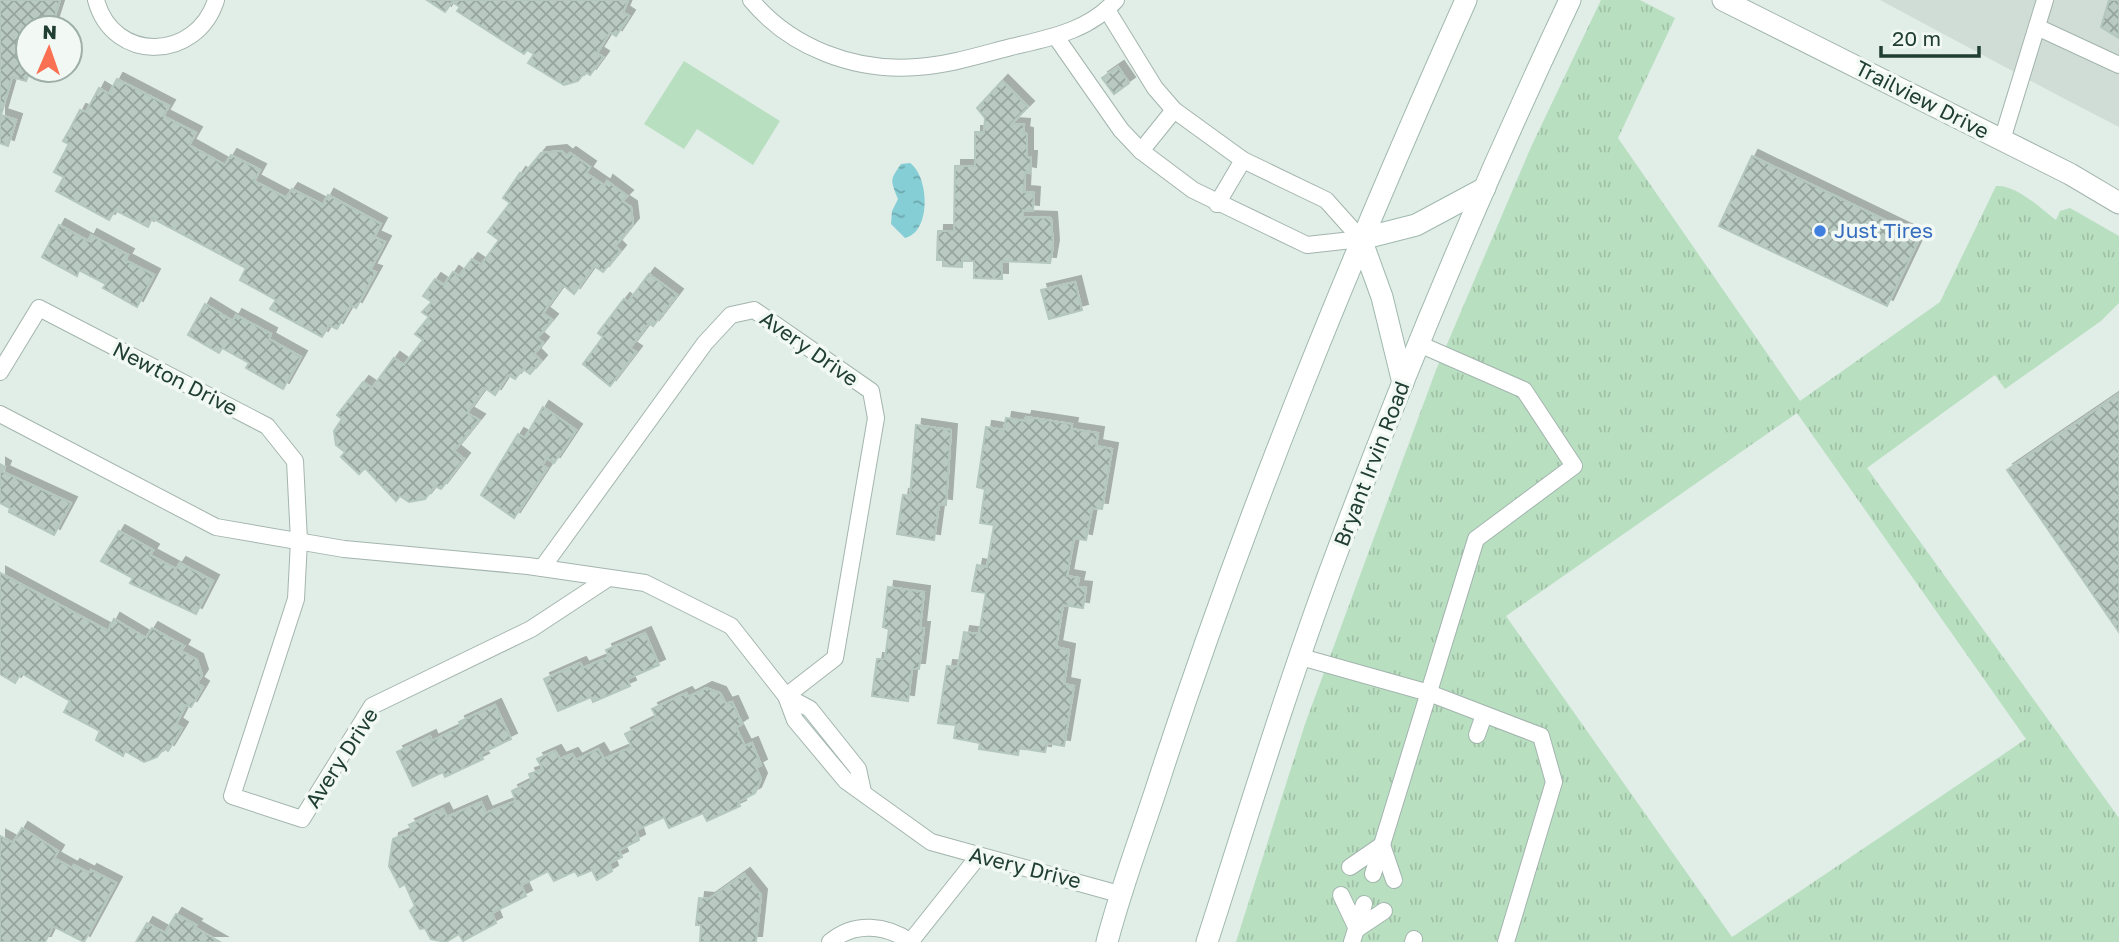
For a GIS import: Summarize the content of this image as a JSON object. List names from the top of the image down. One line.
{"streets":{"main road":["Trailview Drive","Bryant Irvin Road"],"lane":["Avery Drive","Newton Drive"]},"crossings":[["Avery Drive","Newton Drive"]],"places":["Just Tires"],"scale_bar":"20 m","north":"top"}
